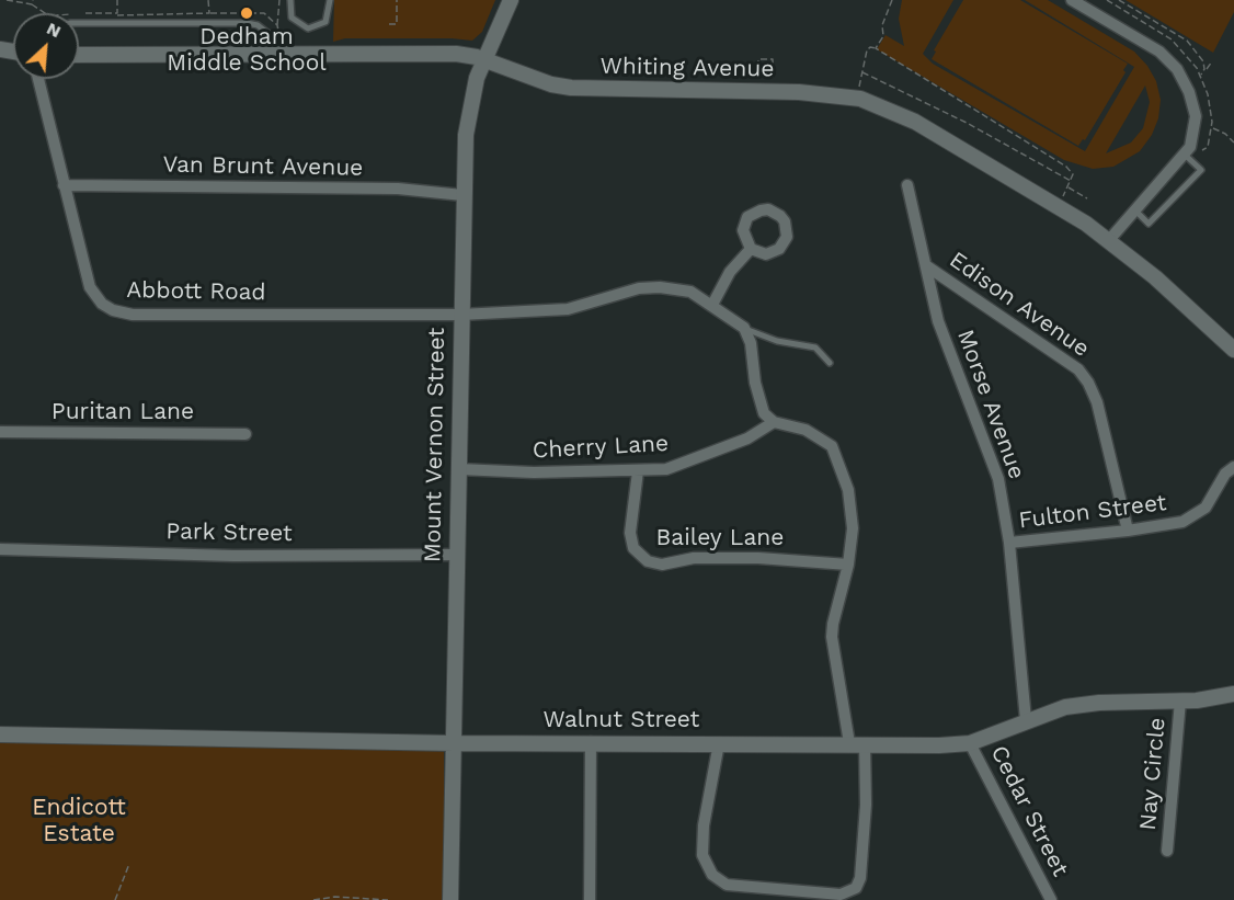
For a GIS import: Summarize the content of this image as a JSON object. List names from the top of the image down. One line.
{"streets":{"street":["Whiting Avenue","Van Brunt Avenue","Abbott Road","Edison Avenue","Morse Avenue","Puritan Lane","Mount Vernon Street","Cherry Lane","Fulton Street","Park Street","Bailey Lane","Walnut Street","Nay Circle","Cedar Street"]},"crossings":[["Whiting Avenue","Mount Vernon Street"],["Van Brunt Avenue","Abbott Road"],["Van Brunt Avenue","Mount Vernon Street"],["Abbott Road","Mount Vernon Street"],["Edison Avenue","Morse Avenue"],["Edison Avenue","Fulton Street"],["Morse Avenue","Fulton Street"],["Morse Avenue","Walnut Street"],["Mount Vernon Street","Cherry Lane"],["Mount Vernon Street","Park Street"],["Mount Vernon Street","Walnut Street"],["Cherry Lane","Bailey Lane"],["Walnut Street","Nay Circle"],["Walnut Street","Cedar Street"]],"parks":["Endicott Estate"],"places":["Dedham Middle School"],"north":"top right"}
